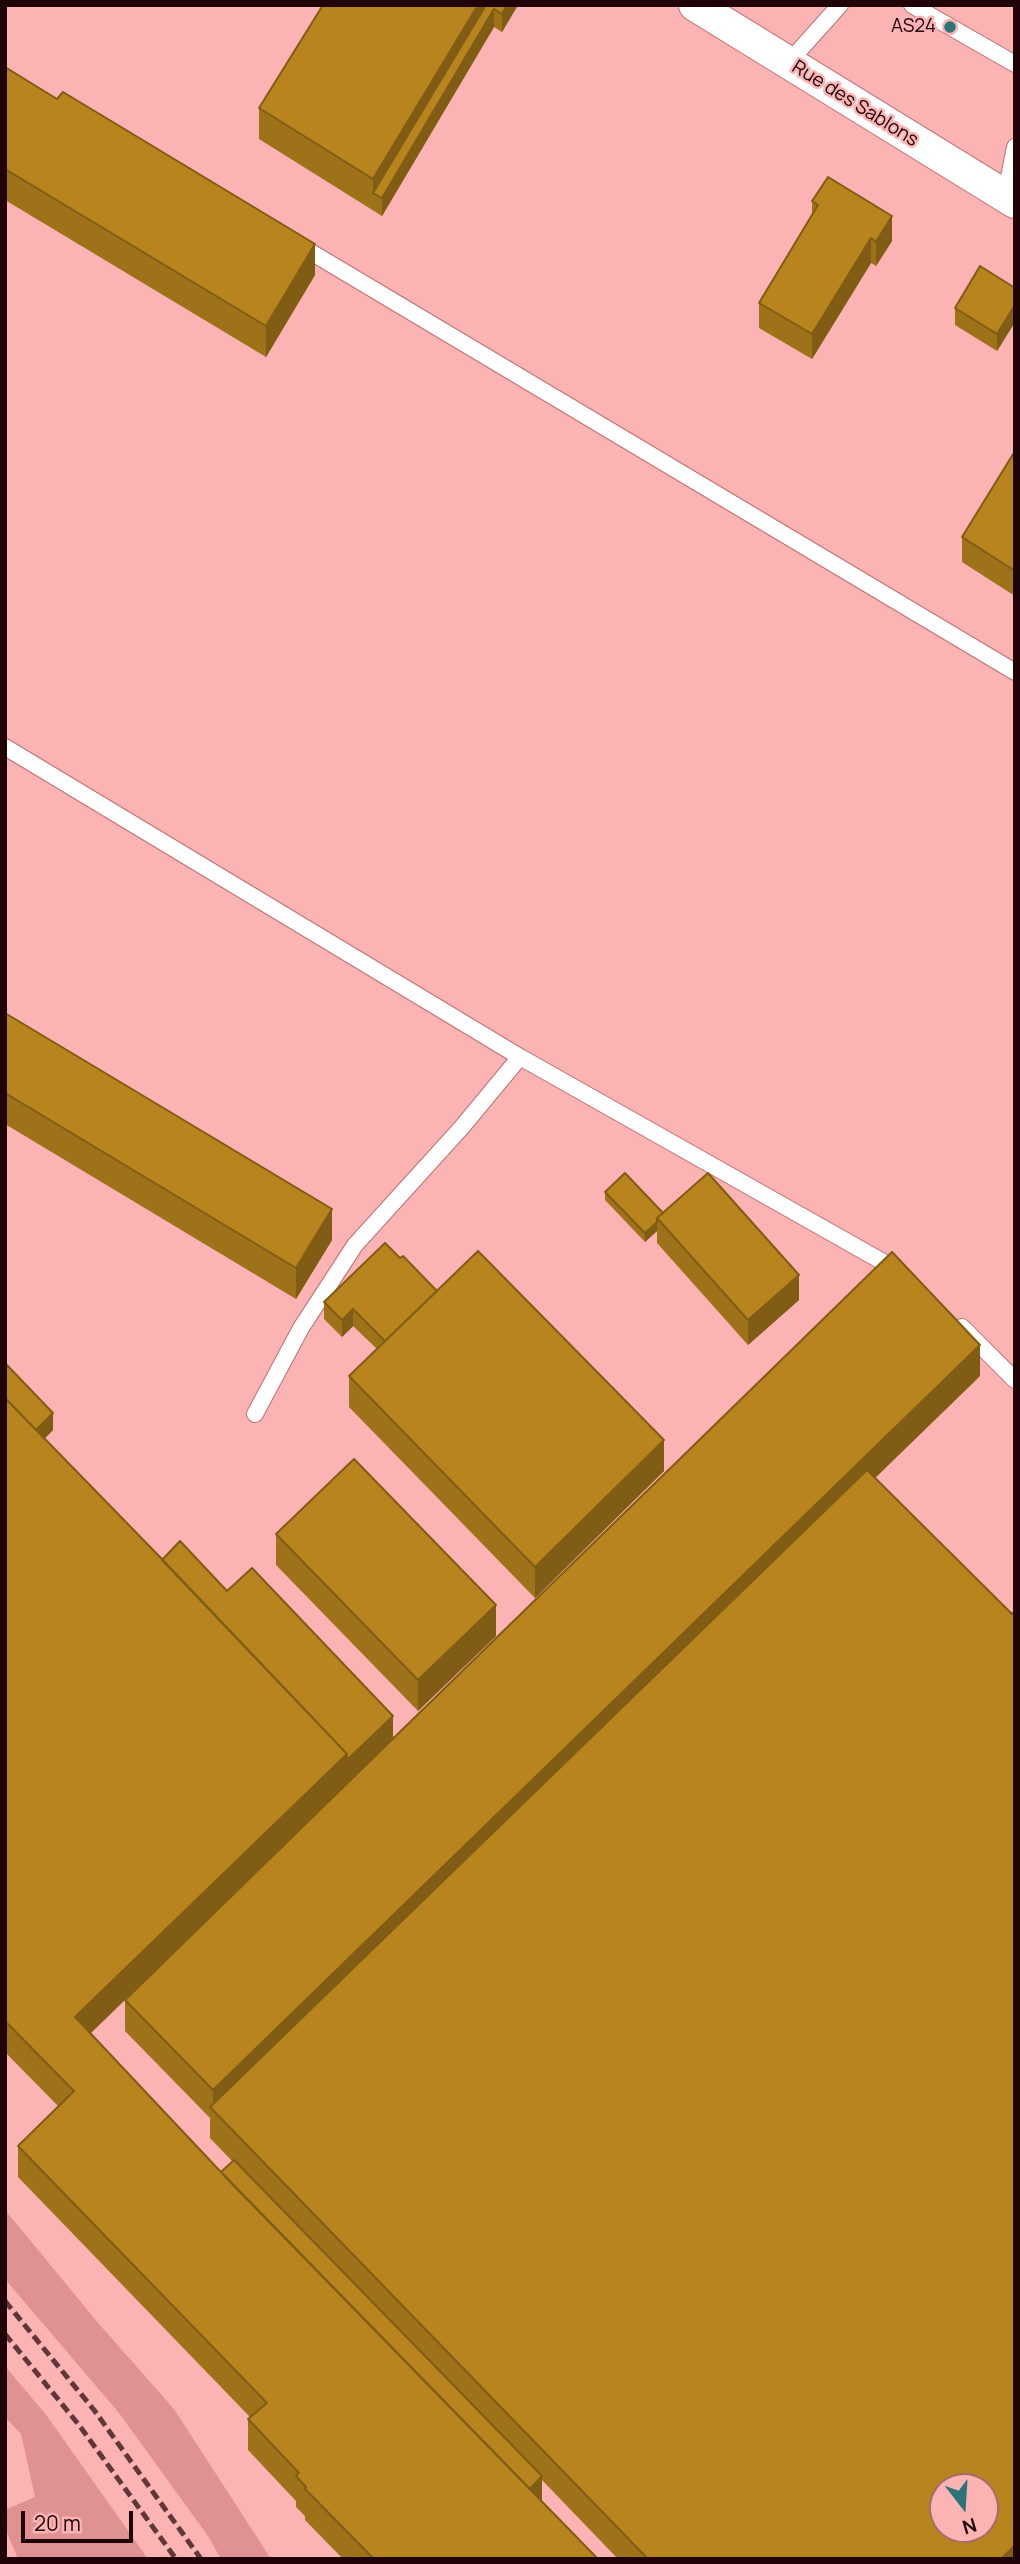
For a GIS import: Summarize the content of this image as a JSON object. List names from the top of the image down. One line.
{"streets":{"street":["Rue des Sablons"]},"places":["AS24"],"scale_bar":"20 m","north":"bottom"}
